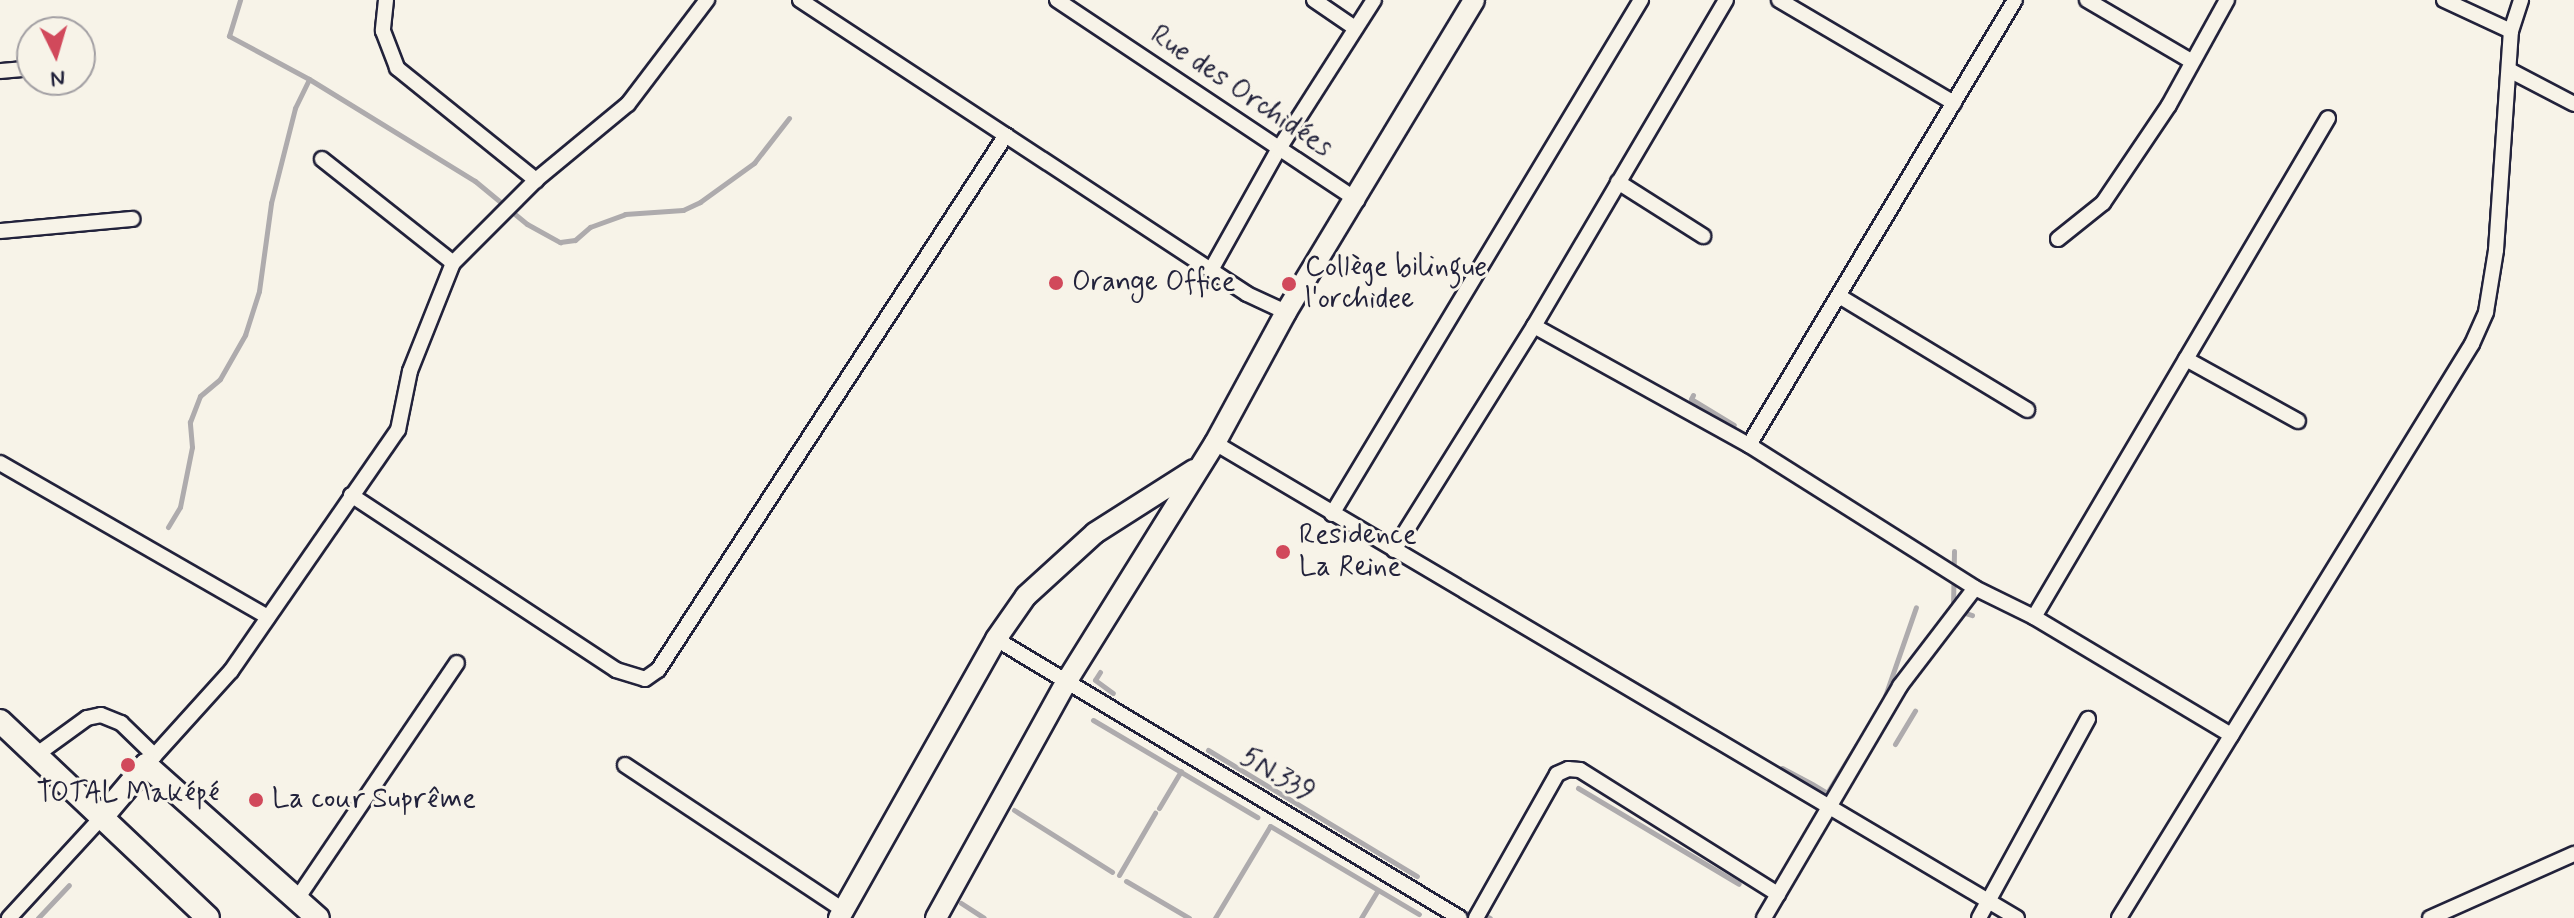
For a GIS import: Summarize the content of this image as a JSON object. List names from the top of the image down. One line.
{"streets":{"street":["Rue des Orchidées","5N.339"]},"places":["Orange Office","Collège bilingue l'orchidee","Residence La Reine","TOTAL Maképé","La cour Suprême"],"north":"bottom"}
